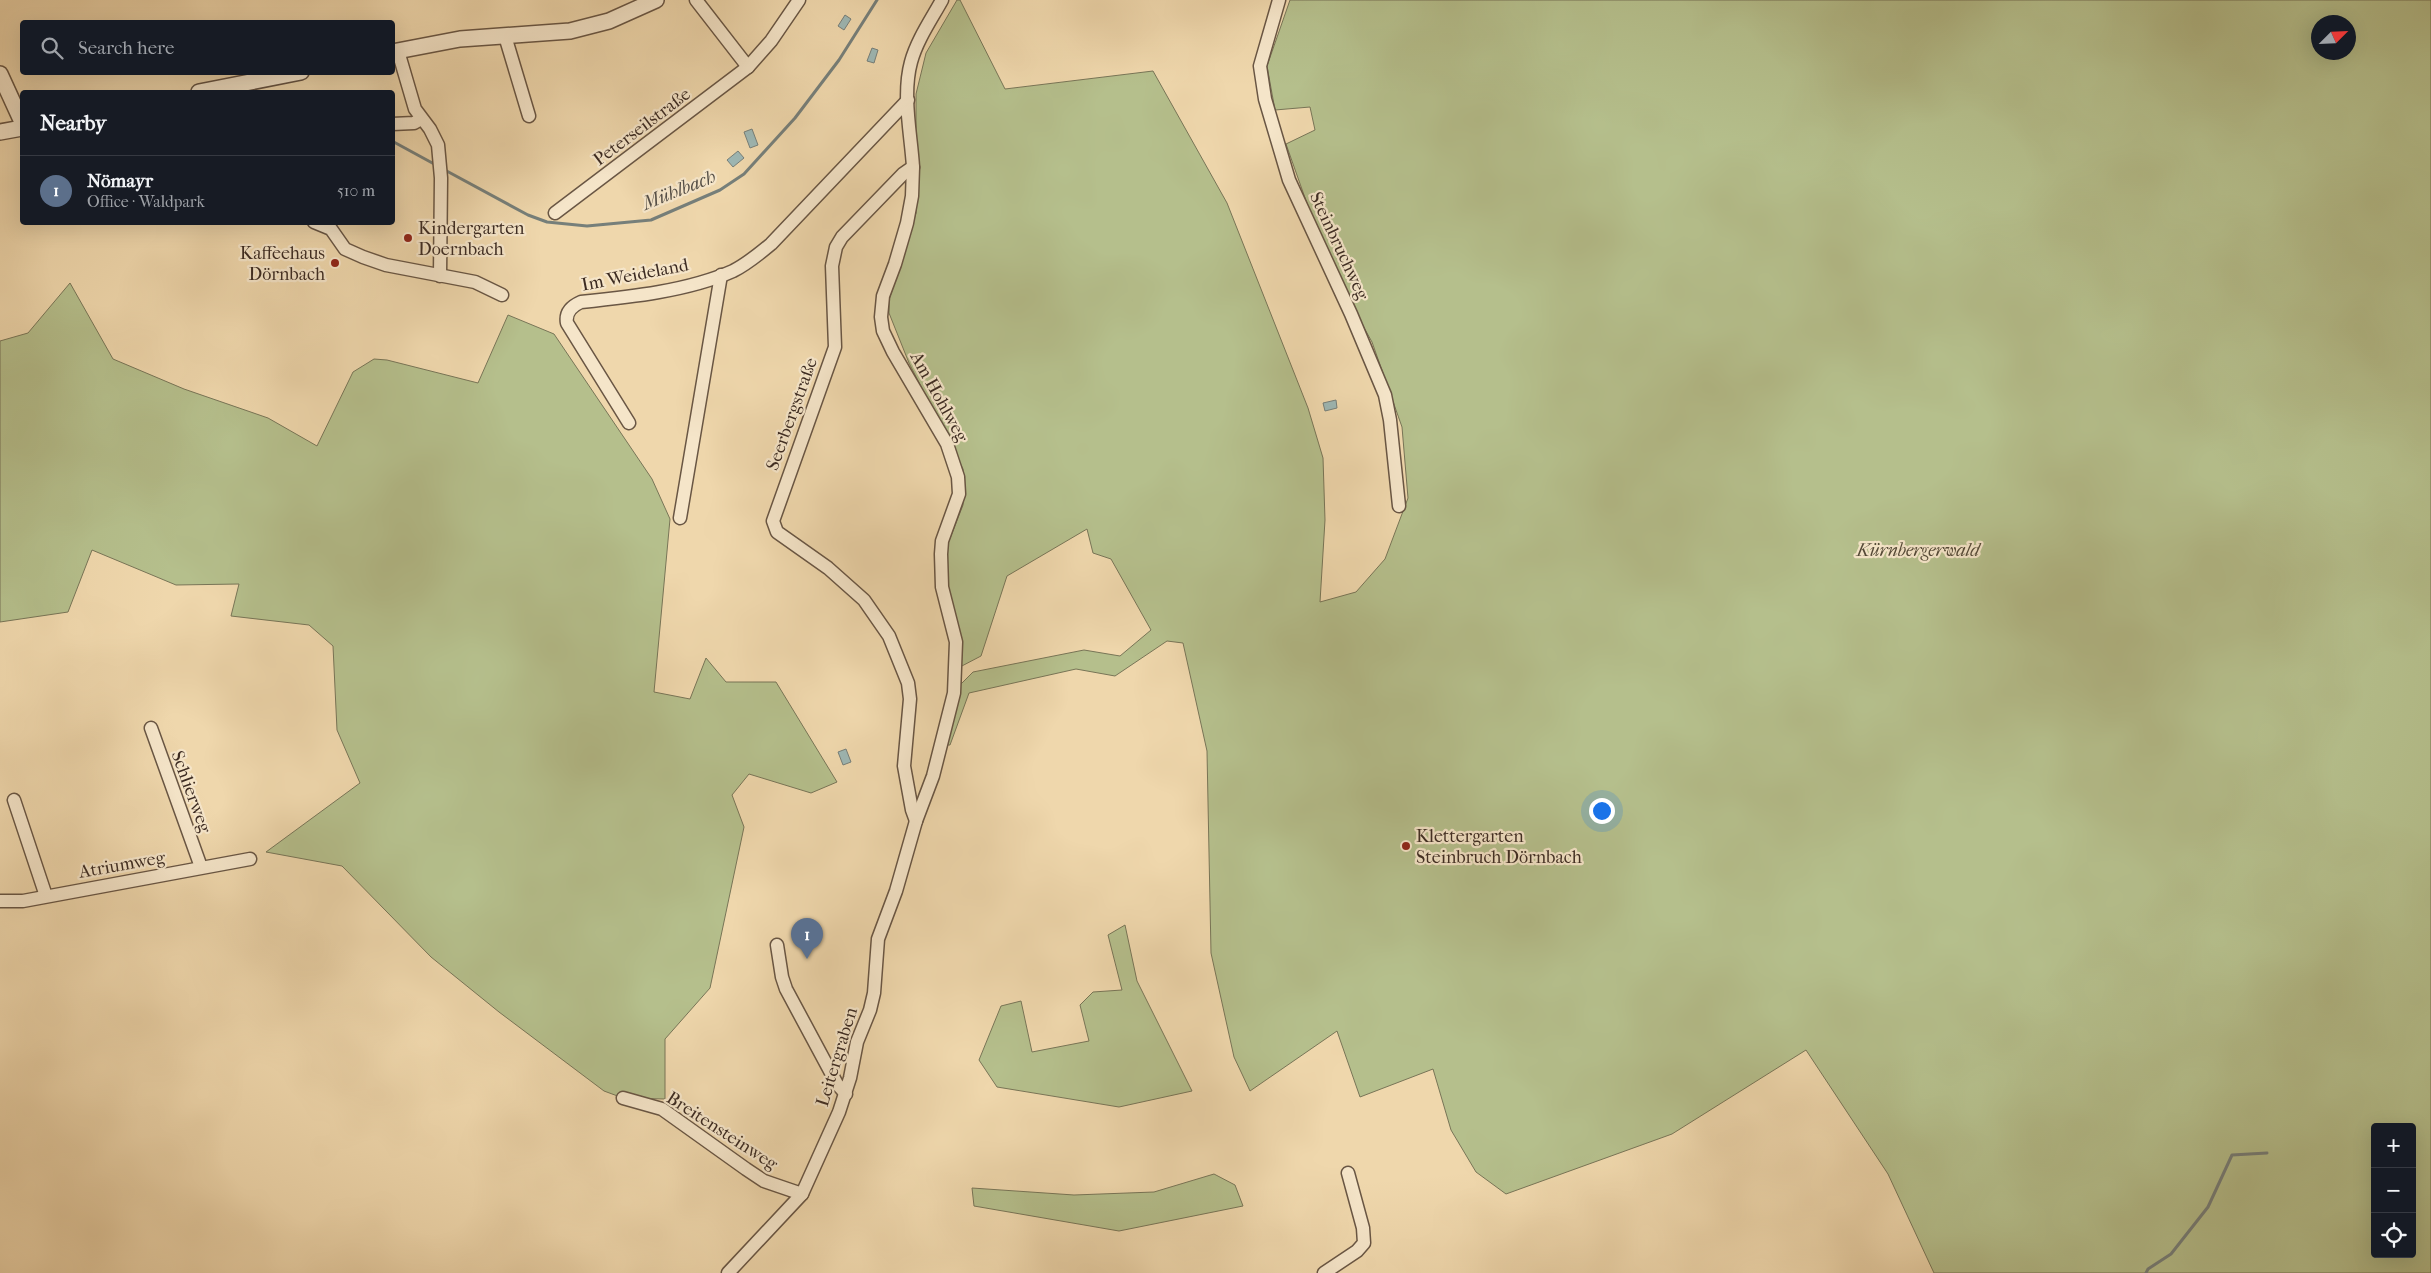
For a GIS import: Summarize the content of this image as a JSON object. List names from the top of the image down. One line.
{"streets":{"street":["Peterseilstraße","Steinbruchweg","Im Weideland","Am Hohlweg","Seerbergstraße","Schlierweg","Atriumweg","Leitergraben","Breitensteinweg"]},"crossings":[["Am Hohlweg","Seerbergstraße"],["Am Hohlweg","Leitergraben"],["Seerbergstraße","Leitergraben"],["Schlierweg","Atriumweg"],["Leitergraben","Breitensteinweg"]],"water":["Mühlbach"],"parks":["Kürnbergerwald"],"places":["Kindergarten Doernbach","Kaffeehaus Dörnbach","Klettergarten Steinbruch Dörnbach"],"north":"top right","page":{"search":"Search here","heading":"Nearby","list":[{"mark":"1","name":"Nömayr","note":"Office · Waldpark","value":"510 m"}],"pins":"1","map_buttons":["+","−"]}}
